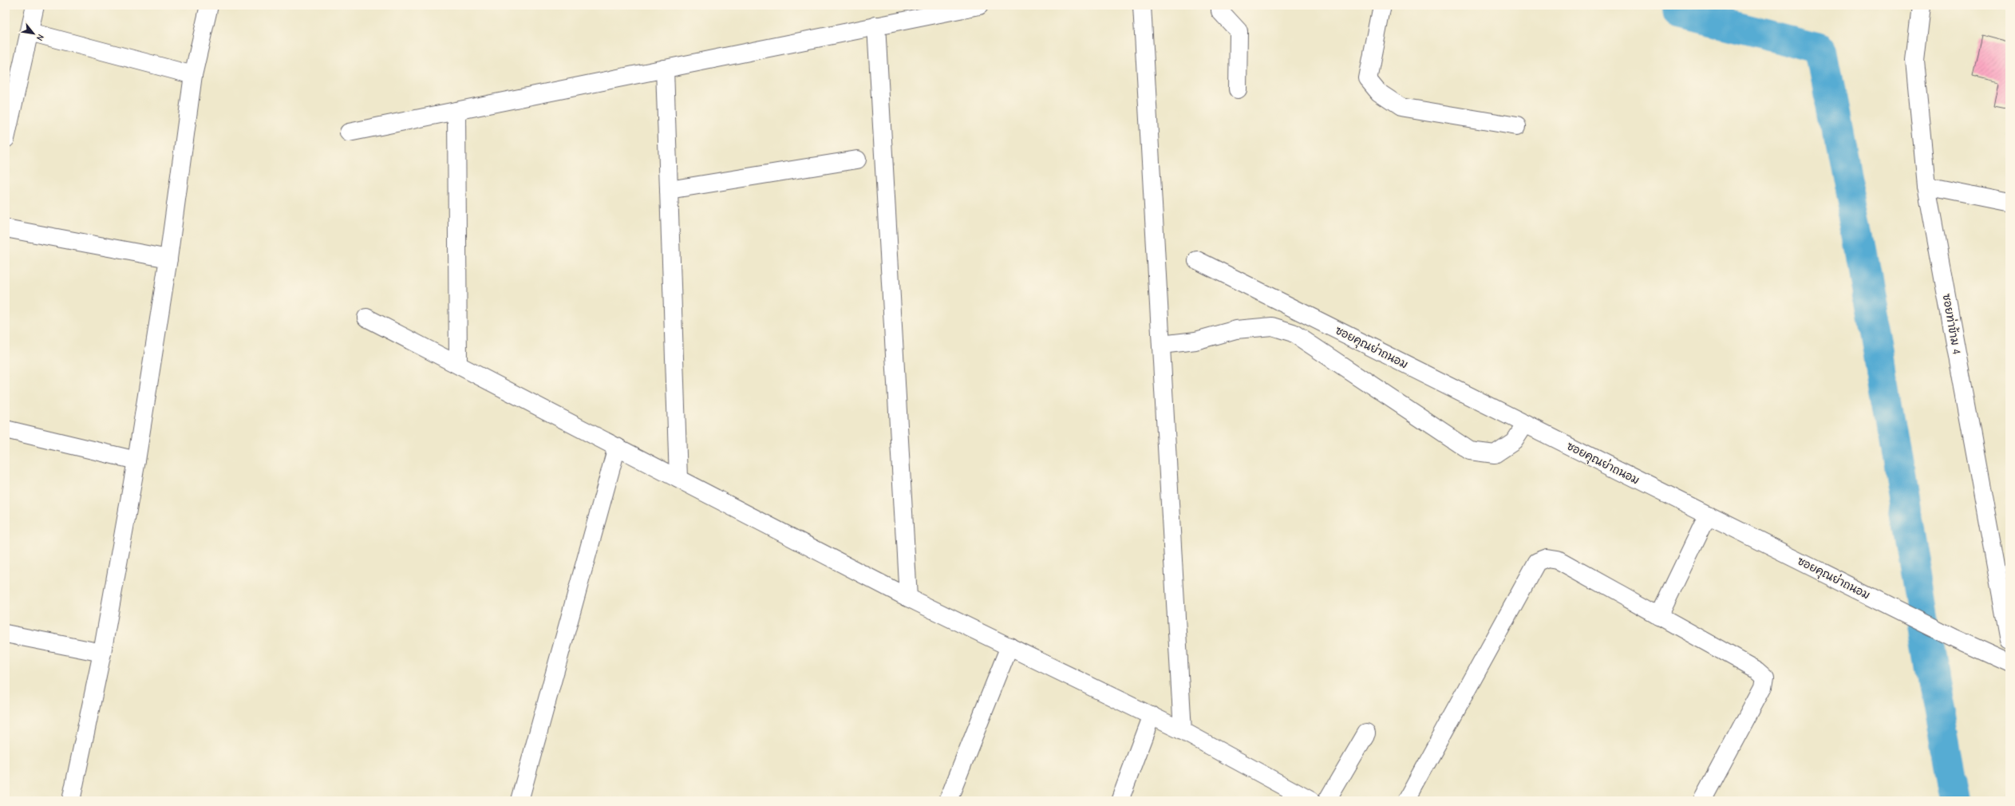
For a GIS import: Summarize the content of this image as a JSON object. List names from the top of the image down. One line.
{"streets":{"street":["ซอยท่าข้าม 4","ซอยคุณย่าถนอม"]},"north":"bottom right"}
